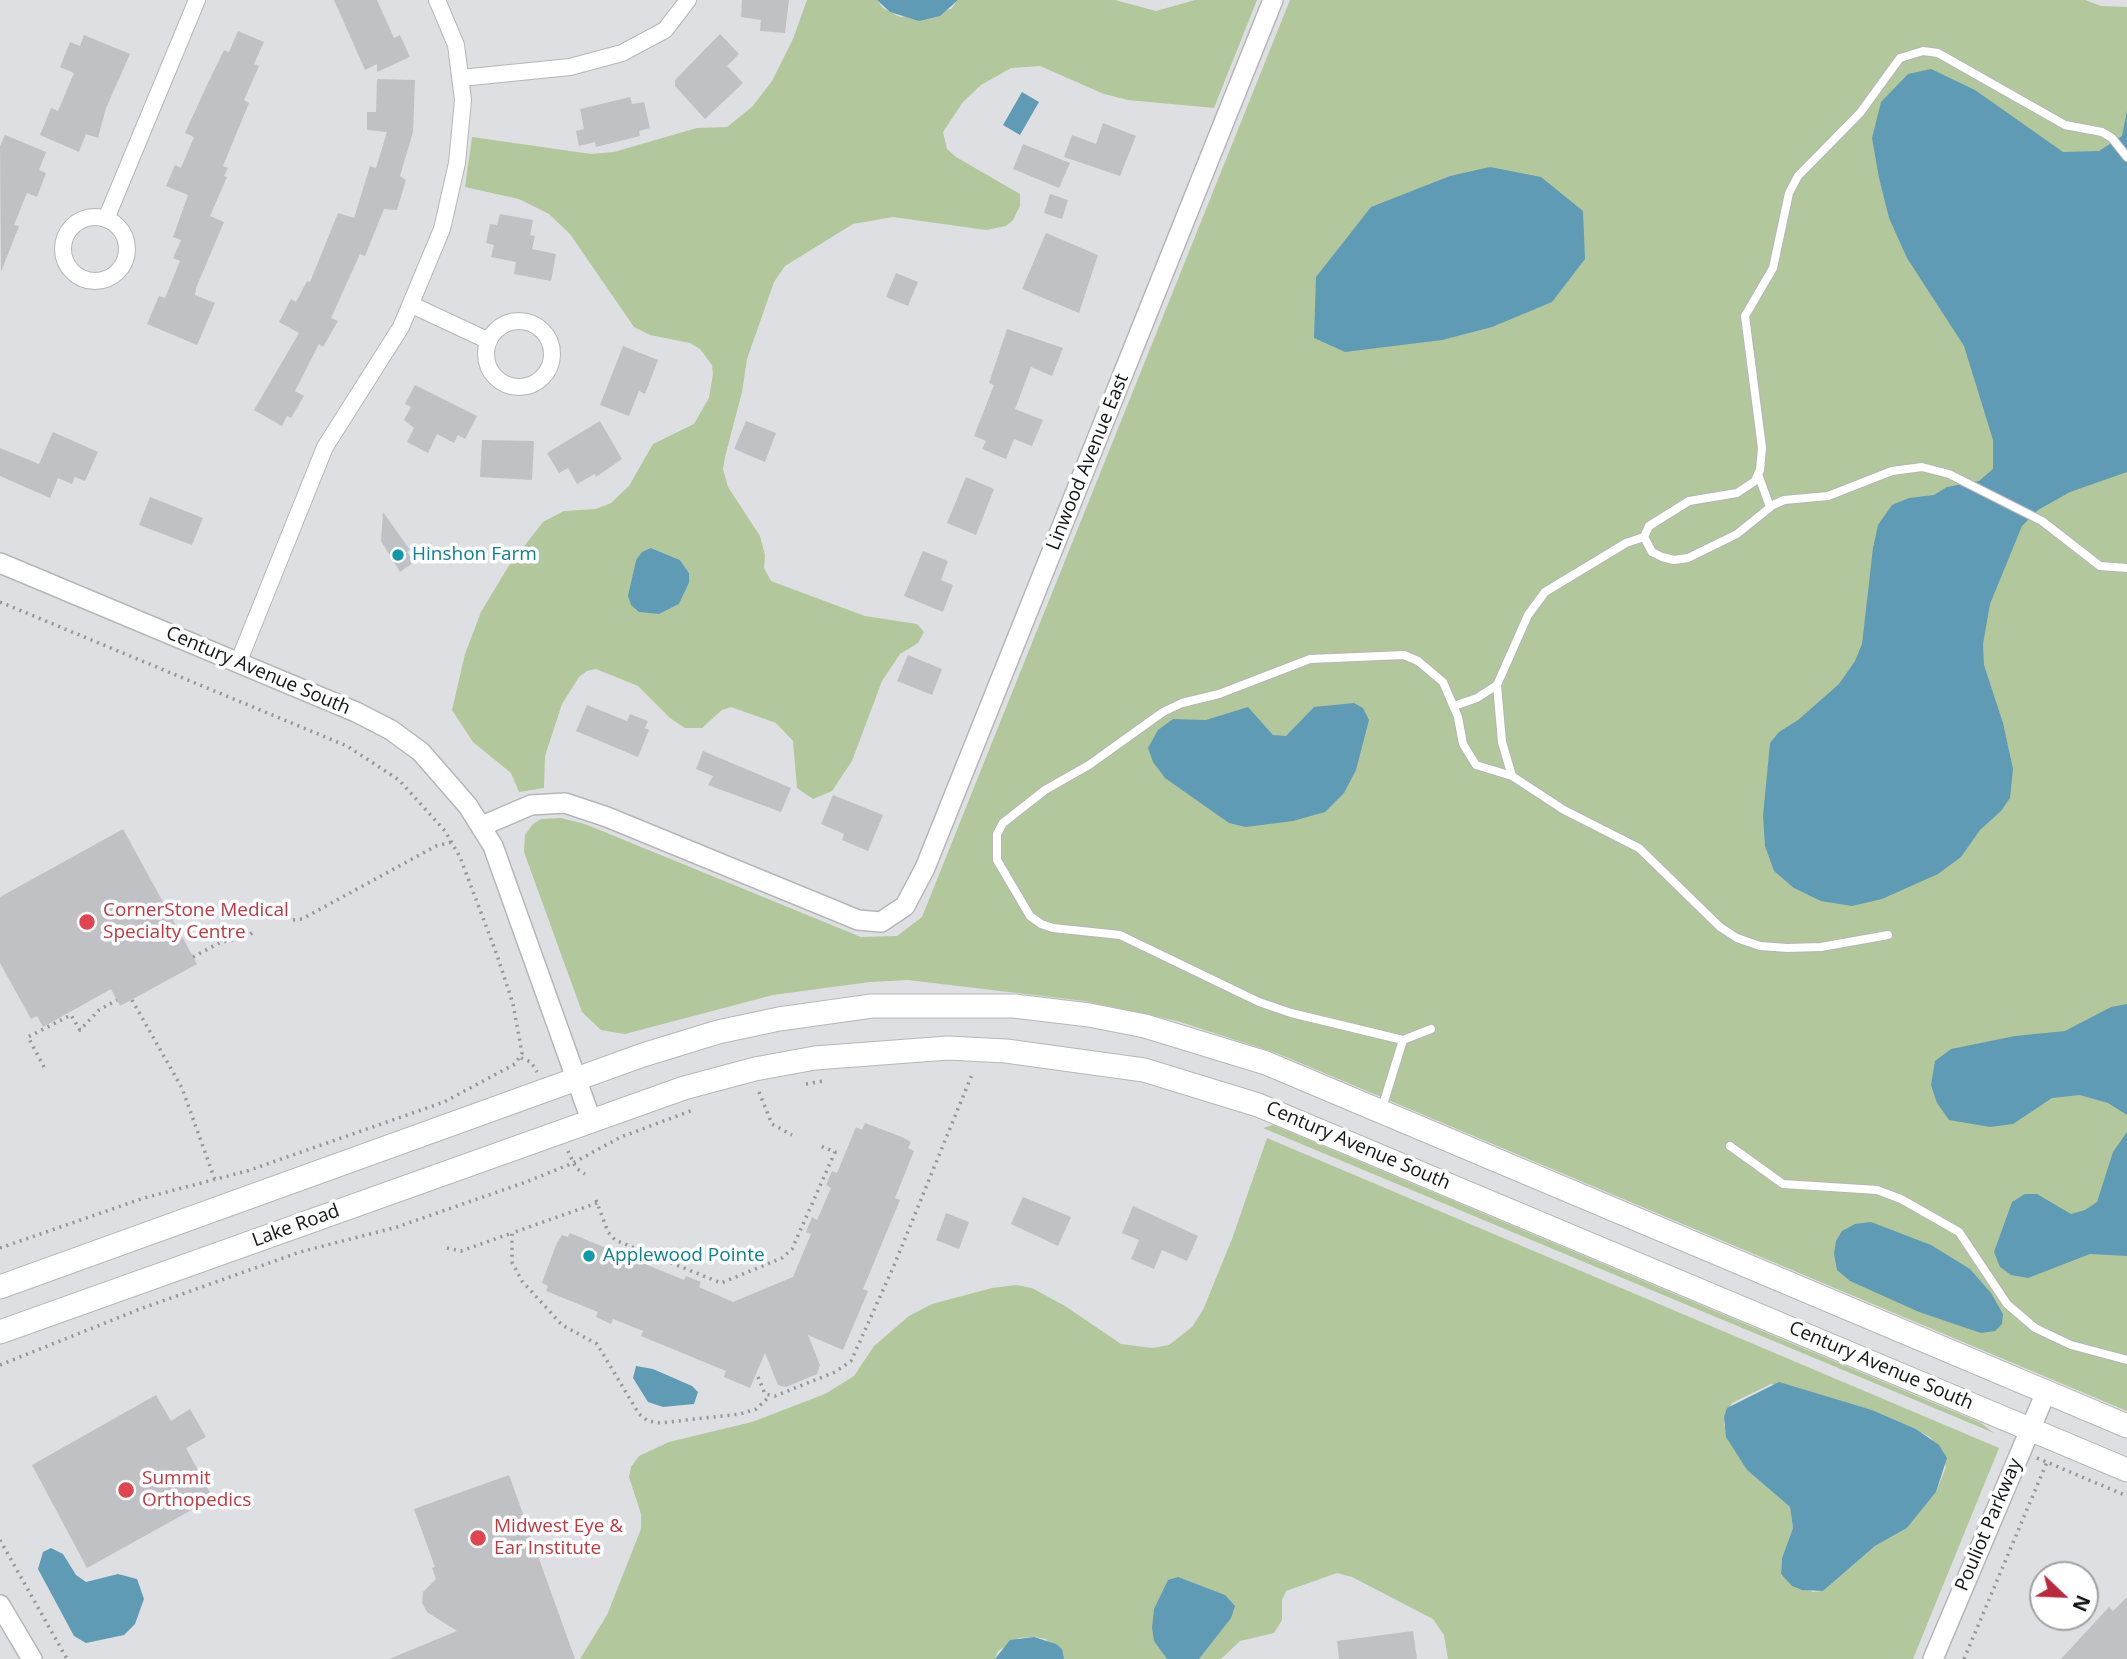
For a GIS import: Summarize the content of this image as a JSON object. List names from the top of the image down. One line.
{"streets":{"main road":["Century Avenue South","Lake Road"],"street":["Linwood Avenue East","Pouliot Parkway"]},"crossings":[["Linwood Avenue East","Century Avenue South"],["Century Avenue South","Lake Road"],["Century Avenue South","Pouliot Parkway"]],"places":["Hinshon Farm","CornerStone Medical Specialty Centre","Applewood Pointe","Summit Orthopedics","Midwest Eye & Ear Institute"],"north":"bottom right"}
